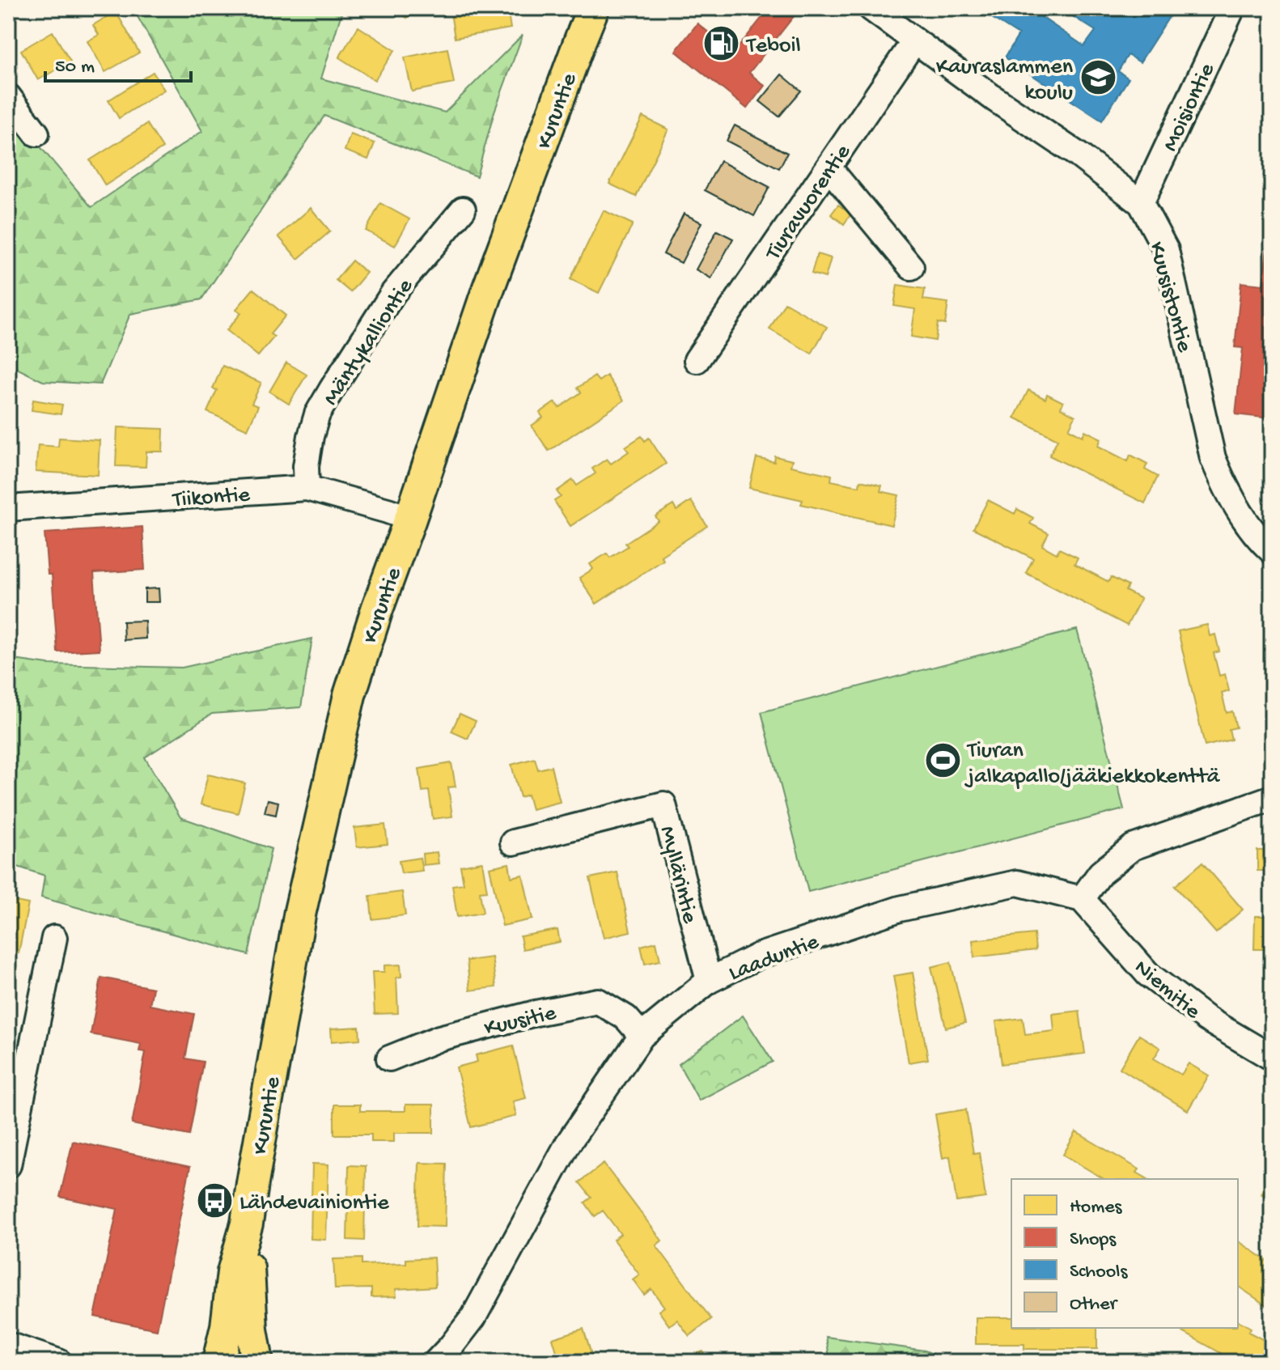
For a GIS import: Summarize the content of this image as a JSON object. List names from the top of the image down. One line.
{"streets":{"main road":["Kuruntie"],"street":["Moisiontie","Tiuravuorentie","Kuusistontie","Mäntykalliontie","Tiikontie","Myllärintie","Laaduntie","Niemitie","Kuusitie"]},"crossings":[["Moisiontie","Kuusistontie"],["Kuruntie","Tiikontie"],["Tiuravuorentie","Kuusistontie"],["Mäntykalliontie","Tiikontie"],["Myllärintie","Laaduntie"],["Laaduntie","Niemitie"],["Laaduntie","Kuusitie"]],"places":{"fuel station":["Teboil"],"school or university":["Kauraslammen koulu"],"sports":["Tiuran jalkapallo/jääkiekkokenttä"],"bus stop":["Lähdevainiontie"]},"legend":["Homes","Shops","Schools","Other"],"scale_bar":"50 m"}
